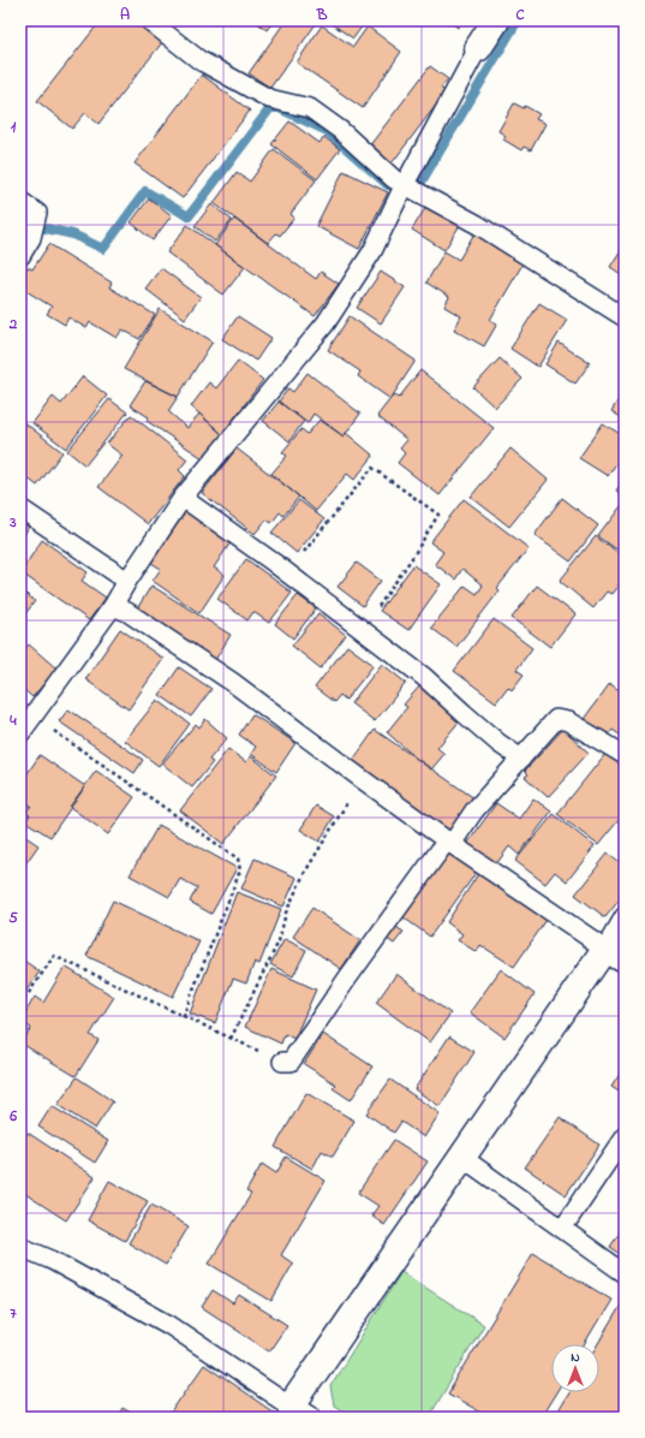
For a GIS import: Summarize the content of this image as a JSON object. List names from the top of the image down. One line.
{"north":"top","grid":{"columns":["A","B","C"],"rows":["1","2","3","4","5","6","7"]}}
